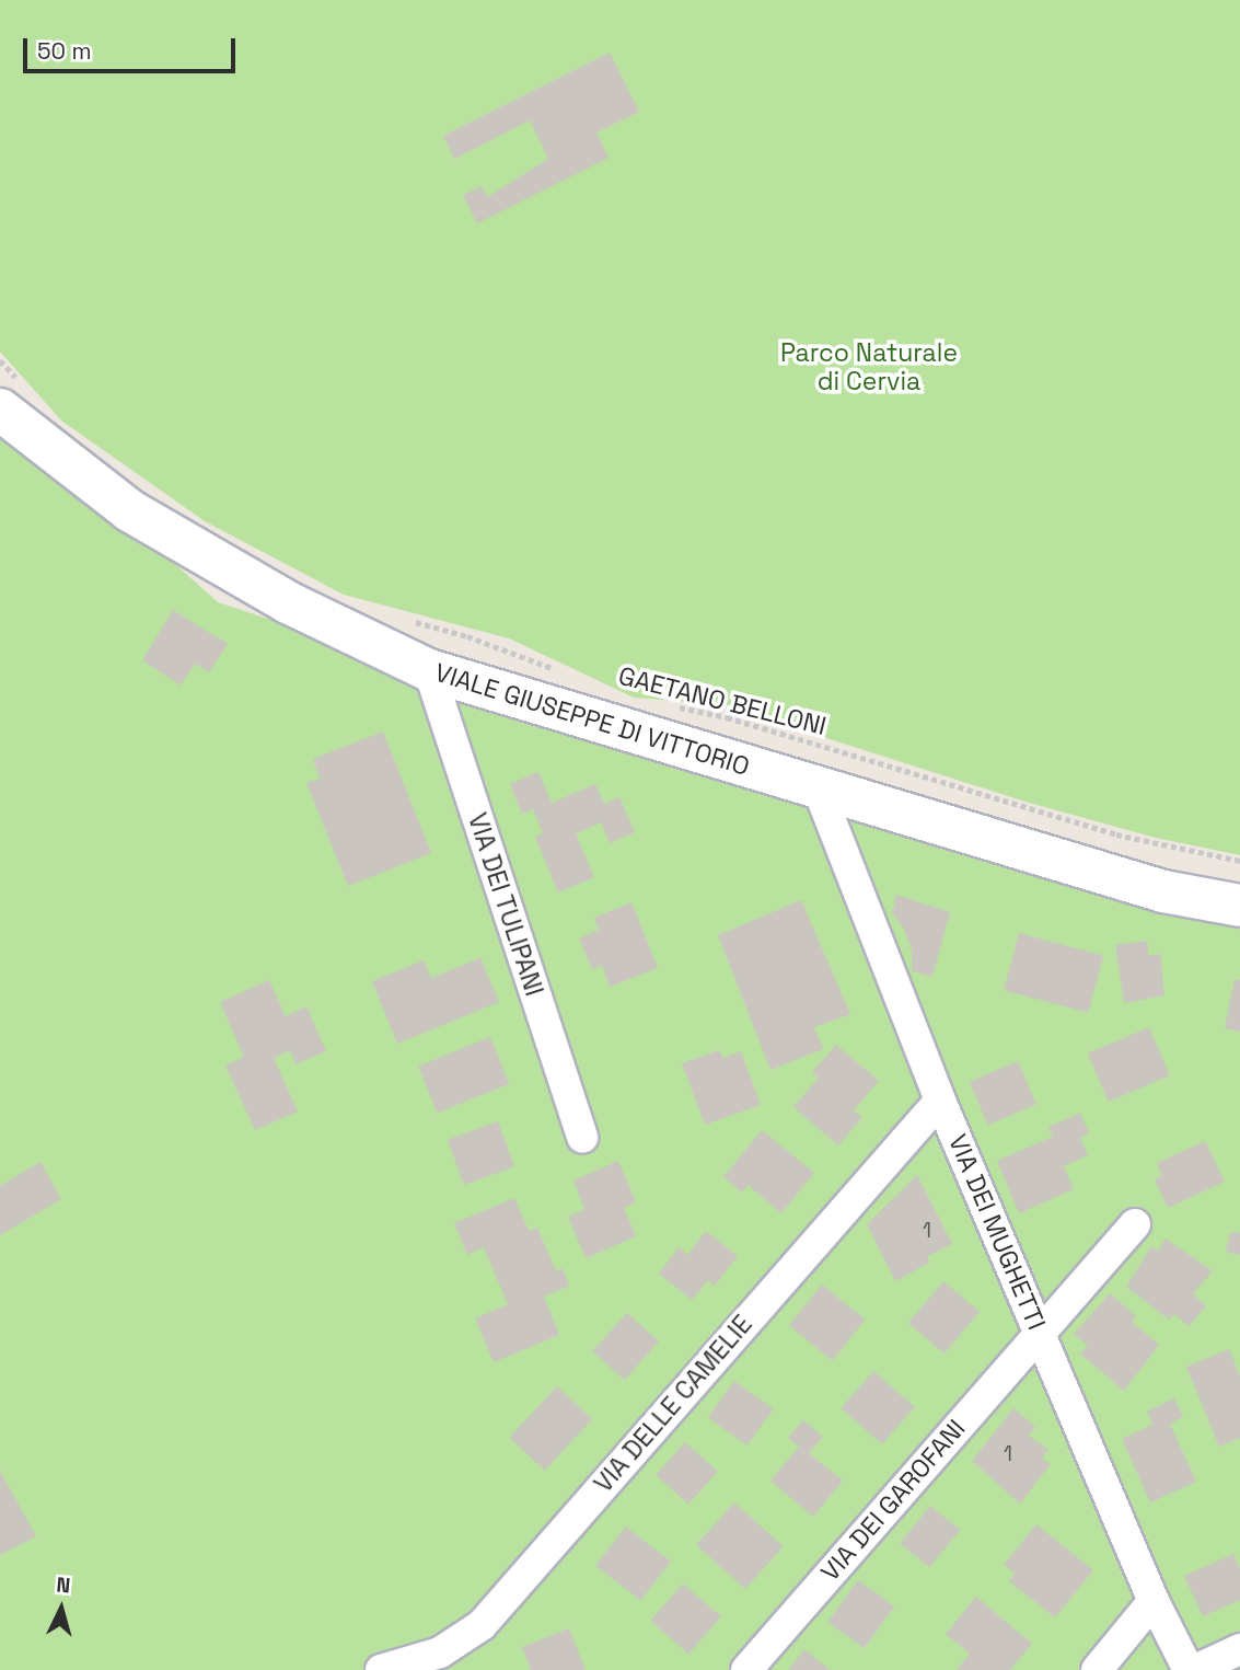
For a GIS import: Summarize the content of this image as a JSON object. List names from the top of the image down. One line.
{"streets":{"street":["VIALE GIUSEPPE DI VITTORIO","VIA DEI TULIPANI","VIA DEI MUGHETTI","VIA DELLE CAMELIE","VIA DEI GAROFANI"],"path":["GAETANO BELLONI"]},"crossings":[["VIALE GIUSEPPE DI VITTORIO","VIA DEI TULIPANI"],["VIALE GIUSEPPE DI VITTORIO","VIA DEI MUGHETTI"],["VIA DEI MUGHETTI","VIA DELLE CAMELIE"],["VIA DEI MUGHETTI","VIA DEI GAROFANI"]],"parks":["Parco Naturale di Cervia"],"house_numbers":["1","1"],"scale_bar":"50 m","north":"top"}
